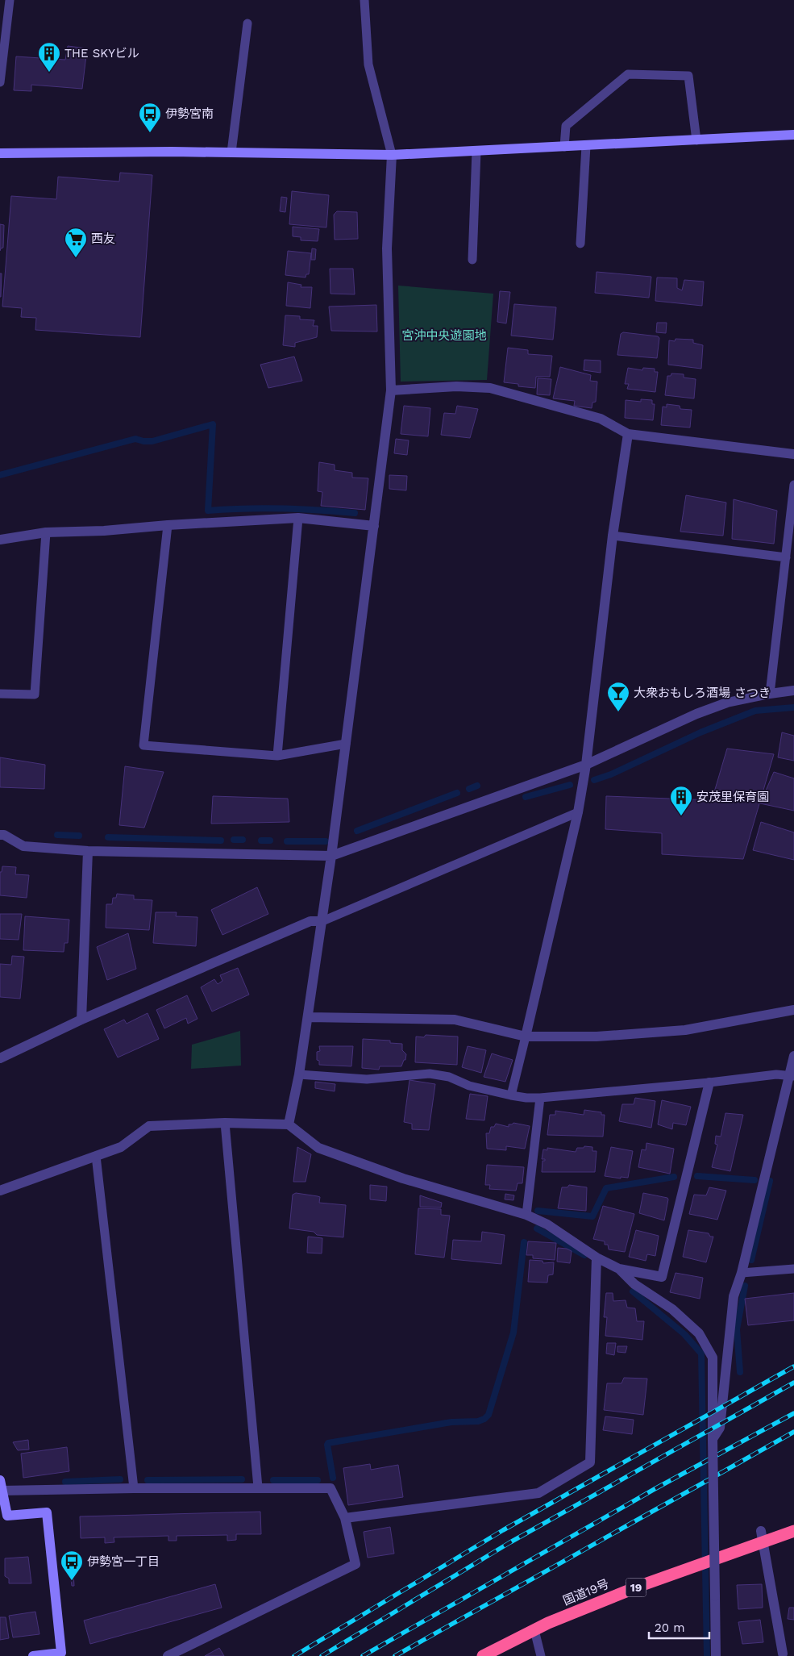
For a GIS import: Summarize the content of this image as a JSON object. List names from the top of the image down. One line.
{"streets":{"highway":["19","国道19号"]},"parks":["宮沖中央遊園地"],"places":{"building":["THE SKYビル","安茂里保育園"],"bus stop":["伊勢宮南","伊勢宮一丁目"],"supermarket":["西友"],"bar":["大衆おもしろ酒場 さつき"]},"scale_bar":"20 m"}
